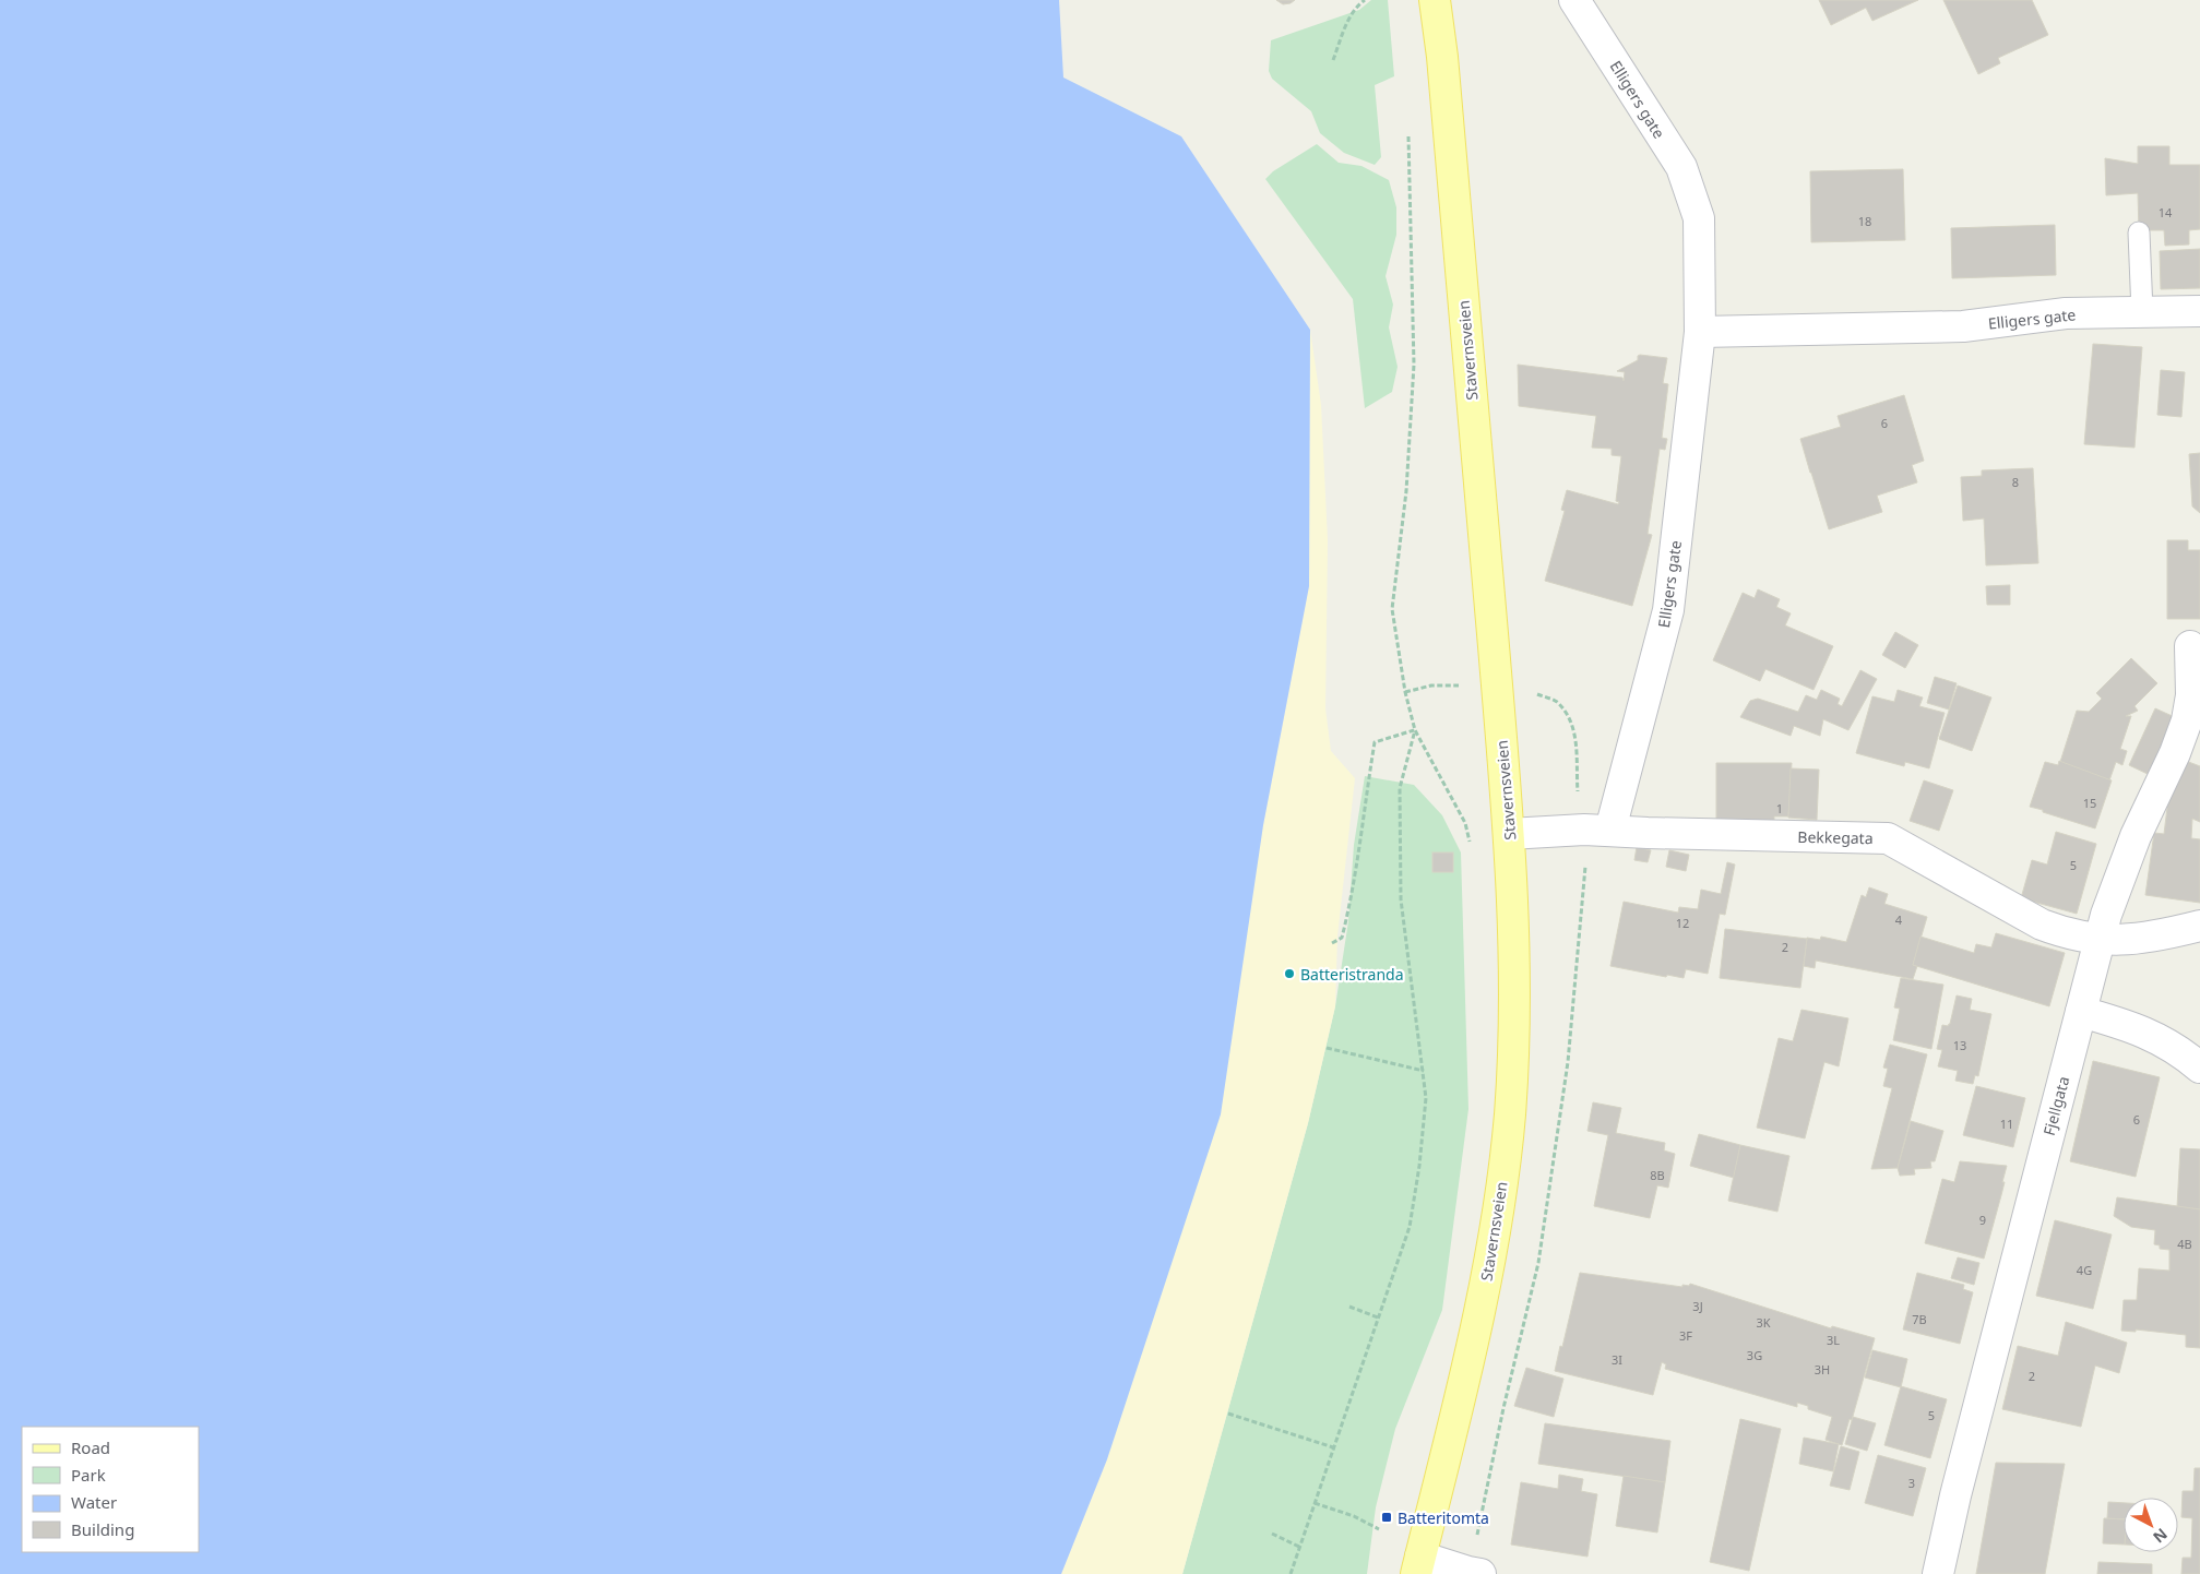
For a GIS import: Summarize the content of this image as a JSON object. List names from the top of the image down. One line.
{"streets":{"main road":["Stavernsveien"],"street":["Elligers gate","Bekkegata","Fjellgata"]},"crossings":[["Elligers gate","Bekkegata"],["Stavernsveien","Bekkegata"],["Bekkegata","Fjellgata"]],"places":{"other":["Batteristranda"],"transit":["Batteritomta"]},"house_numbers":["14","18","6","8","15","1","5","4","12","2","13","6","11","8B","9","4B","4G","3J","7B","3K","3F","3L","3G","3I","3H","2","5","3"],"legend":["Road","Park","Water","Building"],"north":"bottom right"}
